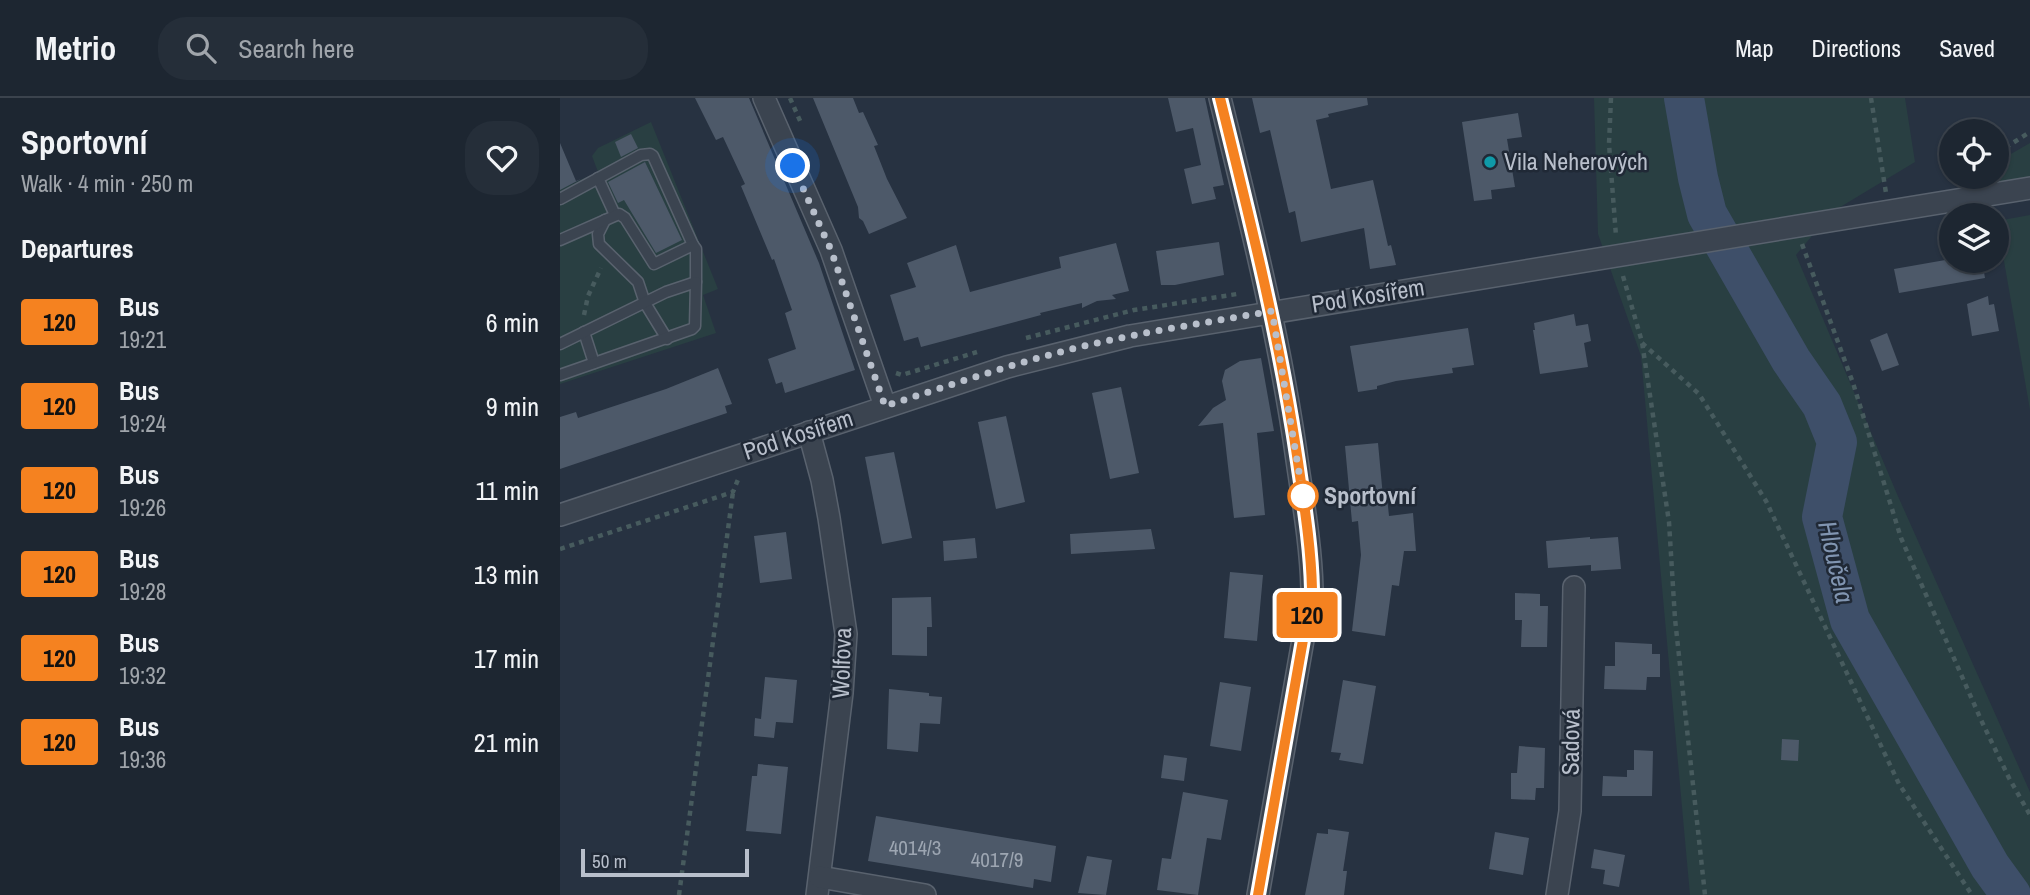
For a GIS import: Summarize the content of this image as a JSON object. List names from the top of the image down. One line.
{"streets":{"street":["Pod Kosířem","Wolfova","Sadová"]},"crossings":[["Pod Kosířem","Wolfova"]],"water":["Hloučela"],"places":["Vila Neherových","Sportovní"],"lines":["bus line 120"],"house_numbers":["4014/3","4017/9"],"scale_bar":"50 m","page":{"header":"Metrio","search":"Search here","nav":["Map","Directions","Saved"],"heading":[["Sportovní","Walk · 4 min · 250 m"],"Departures"],"on_map":"120","list":[{"mark":"120","name":"Bus","note":"19:21","value":"6 min"},{"mark":"120","name":"Bus","note":"19:24","value":"9 min"},{"mark":"120","name":"Bus","note":"19:26","value":"11 min"},{"mark":"120","name":"Bus","note":"19:28","value":"13 min"},{"mark":"120","name":"Bus","note":"19:32","value":"17 min"},{"mark":"120","name":"Bus","note":"19:36","value":"21 min"}],"scale":"50 m"}}
